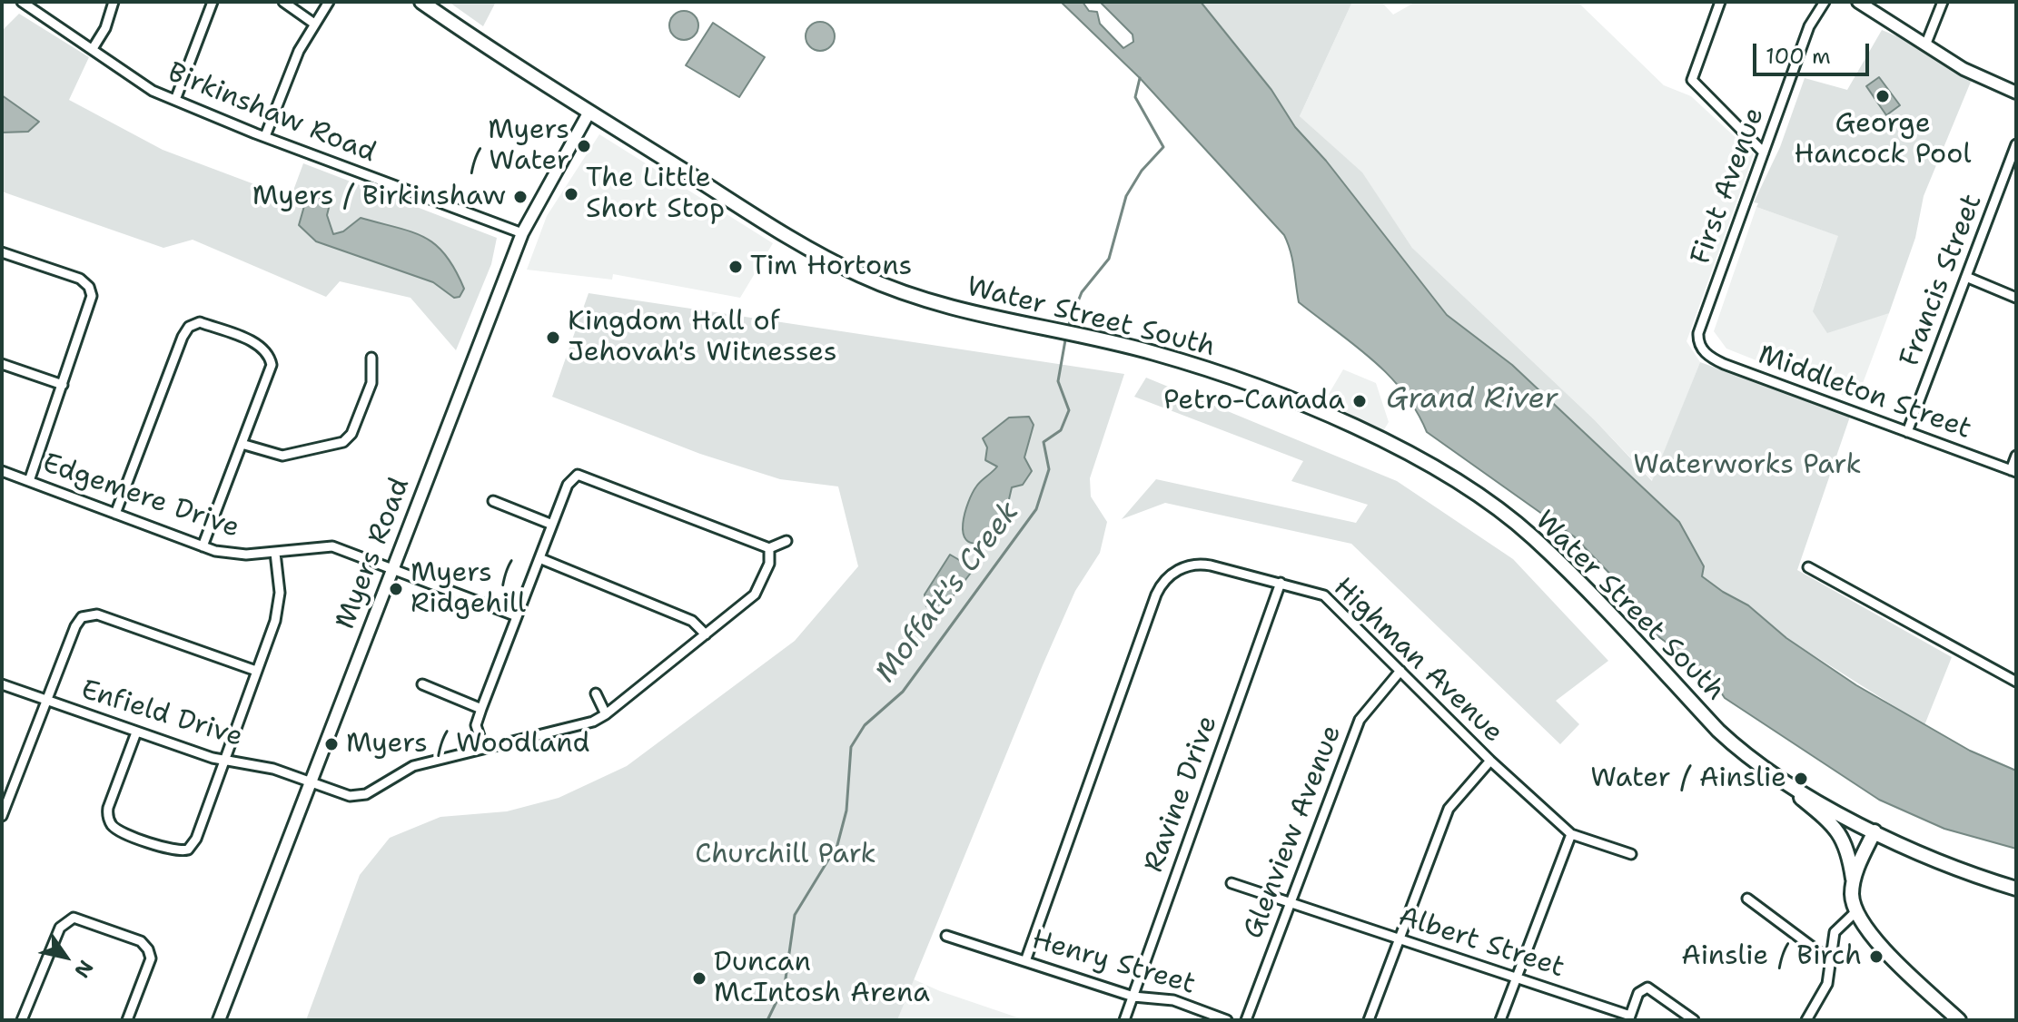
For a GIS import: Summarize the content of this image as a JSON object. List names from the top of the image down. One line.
{"streets":{"main road":["Water Street South","Myers Road"],"street":["Birkinshaw Road","First Avenue","Francis Street","Middleton Street","Edgemere Drive","Highman Avenue","Enfield Drive","Ravine Drive","Glenview Avenue","Albert Street","Henry Street"]},"crossings":[["Birkinshaw Road","Myers Road"],["First Avenue","Middleton Street"],["Francis Street","Middleton Street"],["Water Street South","Myers Road"],["Edgemere Drive","Myers Road"],["Myers Road","Enfield Drive"],["Highman Avenue","Ravine Drive"],["Highman Avenue","Glenview Avenue"],["Highman Avenue","Henry Street"],["Ravine Drive","Henry Street"],["Glenview Avenue","Albert Street"]],"water":["Grand River","Moffatt's Creek"],"parks":["Waterworks Park","Churchill Park"],"places":["George Hancock Pool","Myers / Water","The Little Short Stop","Myers / Birkinshaw","Tim Hortons","Kingdom Hall of Jehovah's Witnesses","Petro-Canada","Myers / Ridgehill","Myers / Woodland","Water / Ainslie","Ainslie / Birch","Duncan McIntosh Arena"],"scale_bar":"100 m","north":"bottom right"}
